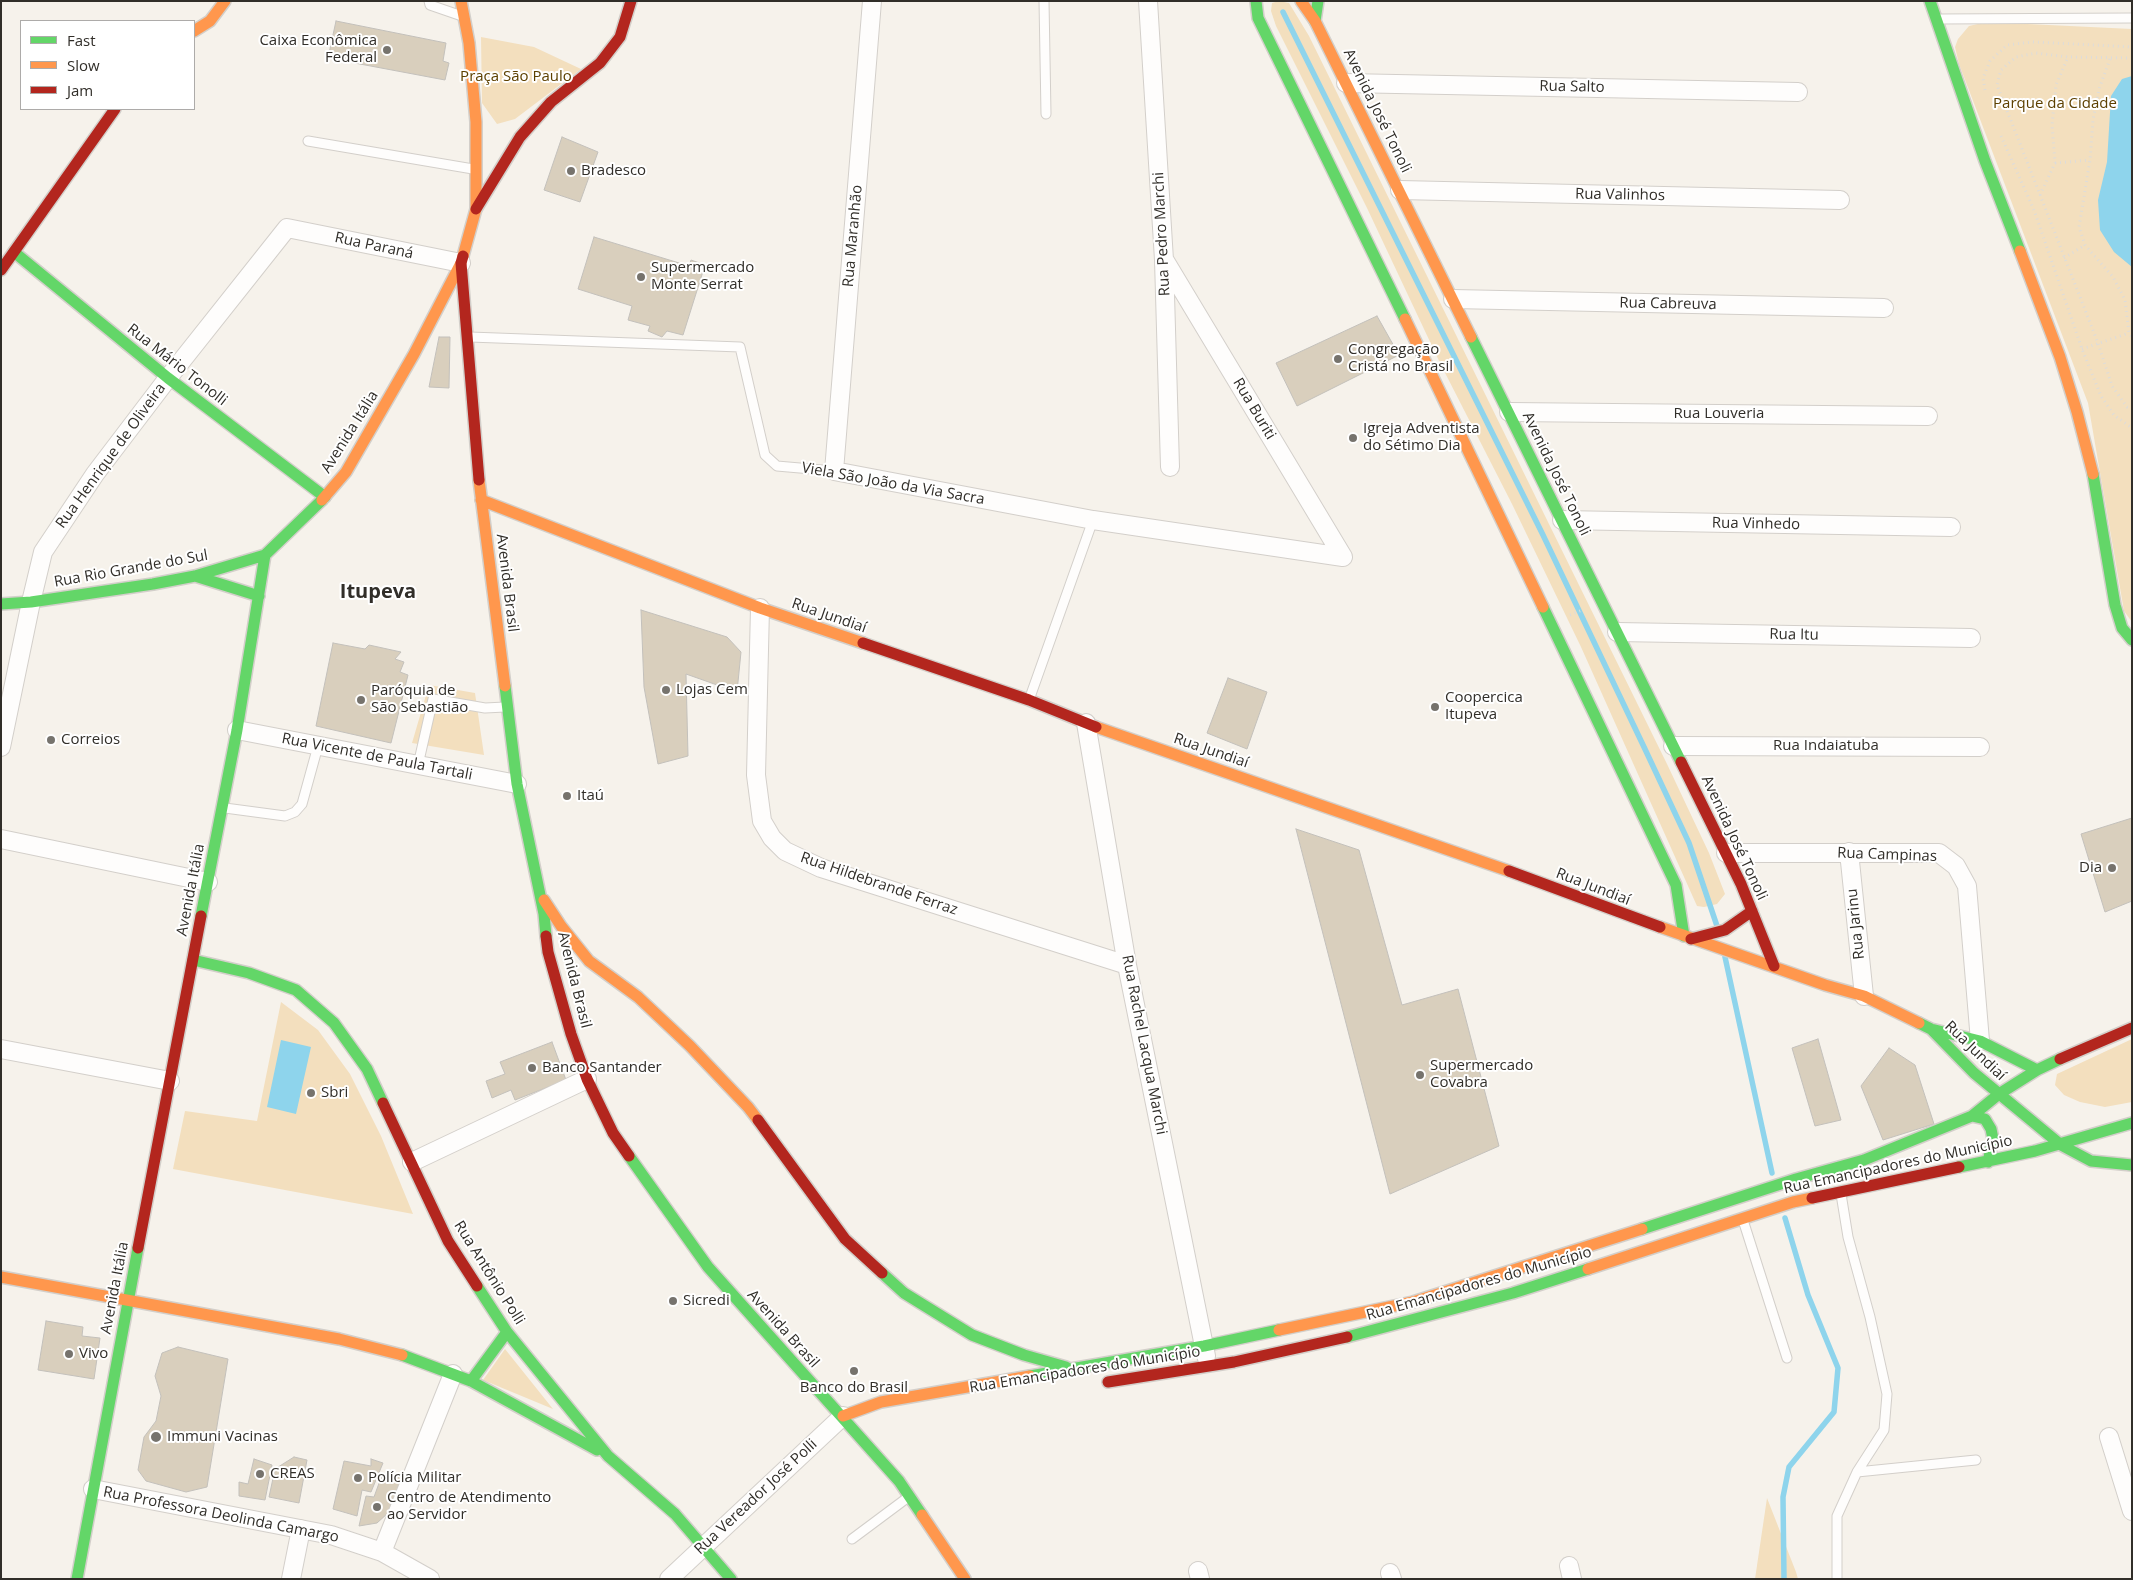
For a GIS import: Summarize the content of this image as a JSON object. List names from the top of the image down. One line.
{"streets":{"main road":["Avenida José Tonoli","Rua Mário Tonolli","Avenida Itália","Rua Rio Grande do Sul","Avenida Brasil","Rua Jundiaí","Rua Emancipadores do Município","Rua Antônio Polli"],"street":["Rua Salto","Rua Valinhos","Rua Pedro Marchi","Rua Maranhão","Rua Paraná","Rua Cabreuva","Rua Buriti","Rua Louveria","Rua Henrique de Oliveira","Viela São João da Via Sacra","Rua Vinhedo","Rua Itu","Rua Indaiatuba","Rua Vicente de Paula Tartali","Rua Campinas","Rua Hildebrande Ferraz","Rua Jarinu","Rua Rachel Lacqua Marchi","Rua Vereador José Polli","Rua Professora Deolinda Camargo"]},"crossings":[["Rua Salto","Avenida José Tonoli"],["Avenida José Tonoli","Rua Valinhos"],["Avenida José Tonoli","Rua Cabreuva"],["Avenida José Tonoli","Rua Louveria"],["Avenida José Tonoli","Rua Vinhedo"],["Avenida José Tonoli","Rua Jundiaí"],["Avenida José Tonoli","Rua Itu"],["Avenida José Tonoli","Rua Indaiatuba"],["Avenida José Tonoli","Rua Campinas"],["Rua Pedro Marchi","Rua Buriti"],["Rua Maranhão","Viela São João da Via Sacra"],["Rua Paraná","Avenida Itália"],["Rua Paraná","Rua Henrique de Oliveira"],["Rua Paraná","Avenida Brasil"],["Rua Mário Tonolli","Avenida Itália"],["Rua Mário Tonolli","Rua Henrique de Oliveira"],["Rua Buriti","Viela São João da Via Sacra"],["Avenida Itália","Rua Rio Grande do Sul"],["Avenida Itália","Avenida Brasil"],["Avenida Itália","Rua Vicente de Paula Tartali"],["Avenida Itália","Rua Antônio Polli"],["Avenida Itália","Rua Professora Deolinda Camargo"],["Rua Henrique de Oliveira","Rua Rio Grande do Sul"],["Viela São João da Via Sacra","Avenida Brasil"],["Avenida Brasil","Rua Jundiaí"],["Avenida Brasil","Rua Vicente de Paula Tartali"],["Avenida Brasil","Rua Emancipadores do Município"],["Avenida Brasil","Rua Vereador José Polli"],["Rua Jundiaí","Rua Campinas"],["Rua Jundiaí","Rua Hildebrande Ferraz"],["Rua Jundiaí","Rua Jarinu"],["Rua Jundiaí","Rua Rachel Lacqua Marchi"],["Rua Jundiaí","Rua Emancipadores do Município"],["Rua Campinas","Rua Jarinu"],["Rua Hildebrande Ferraz","Rua Rachel Lacqua Marchi"],["Rua Rachel Lacqua Marchi","Rua Emancipadores do Município"],["Rua Emancipadores do Município","Rua Vereador José Polli"],["Rua Antônio Polli","Rua Vereador José Polli"]],"districts":["Itupeva"],"parks":["Praça São Paulo","Parque da Cidade"],"places":["Caixa Econômica Federal","Bradesco","Supermercado Monte Serrat","Congregação Cristá no Brasil","Igreja Adventista do Sétimo Dia","Lojas Cem","Paróquia de São Sebastião","Coopercica Itupeva","Correios","Itaú","Dia","Banco Santander","Supermercado Covabra","Sbri","Sicredi","Vivo","Banco do Brasil","Immuni Vacinas","CREAS","Polícia Militar","Centro de Atendimento ao Servidor"],"legend":["Fast","Slow","Jam"]}
